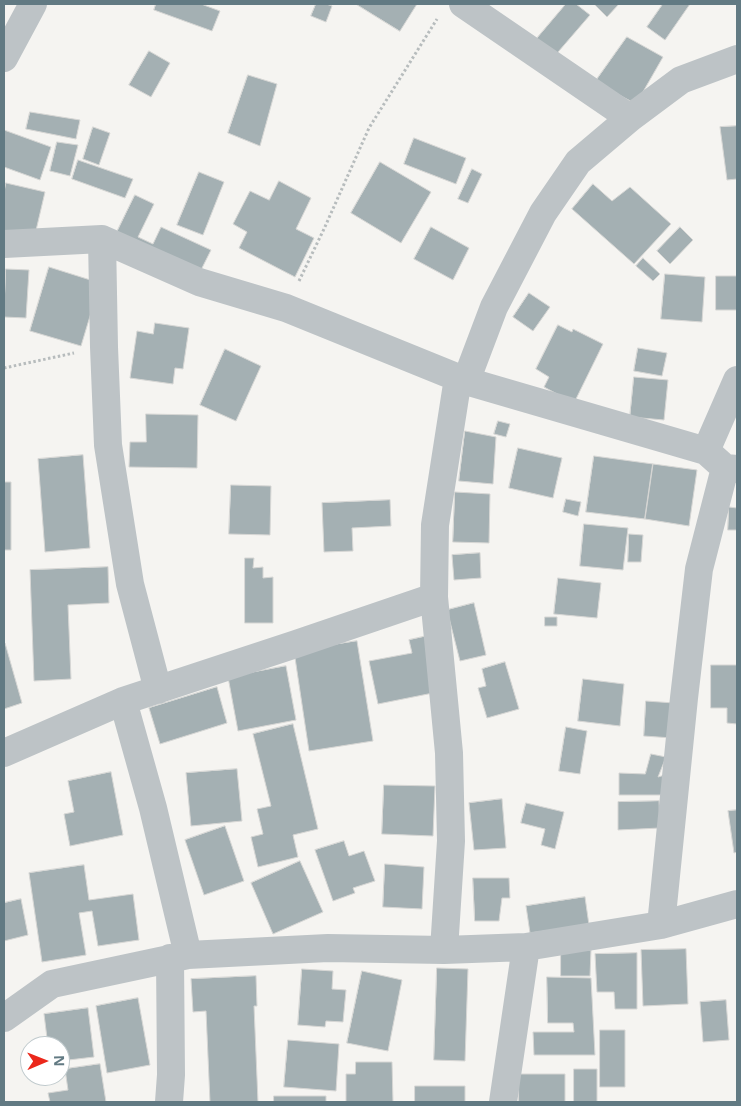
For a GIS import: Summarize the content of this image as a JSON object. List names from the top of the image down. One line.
{"north":"right"}
